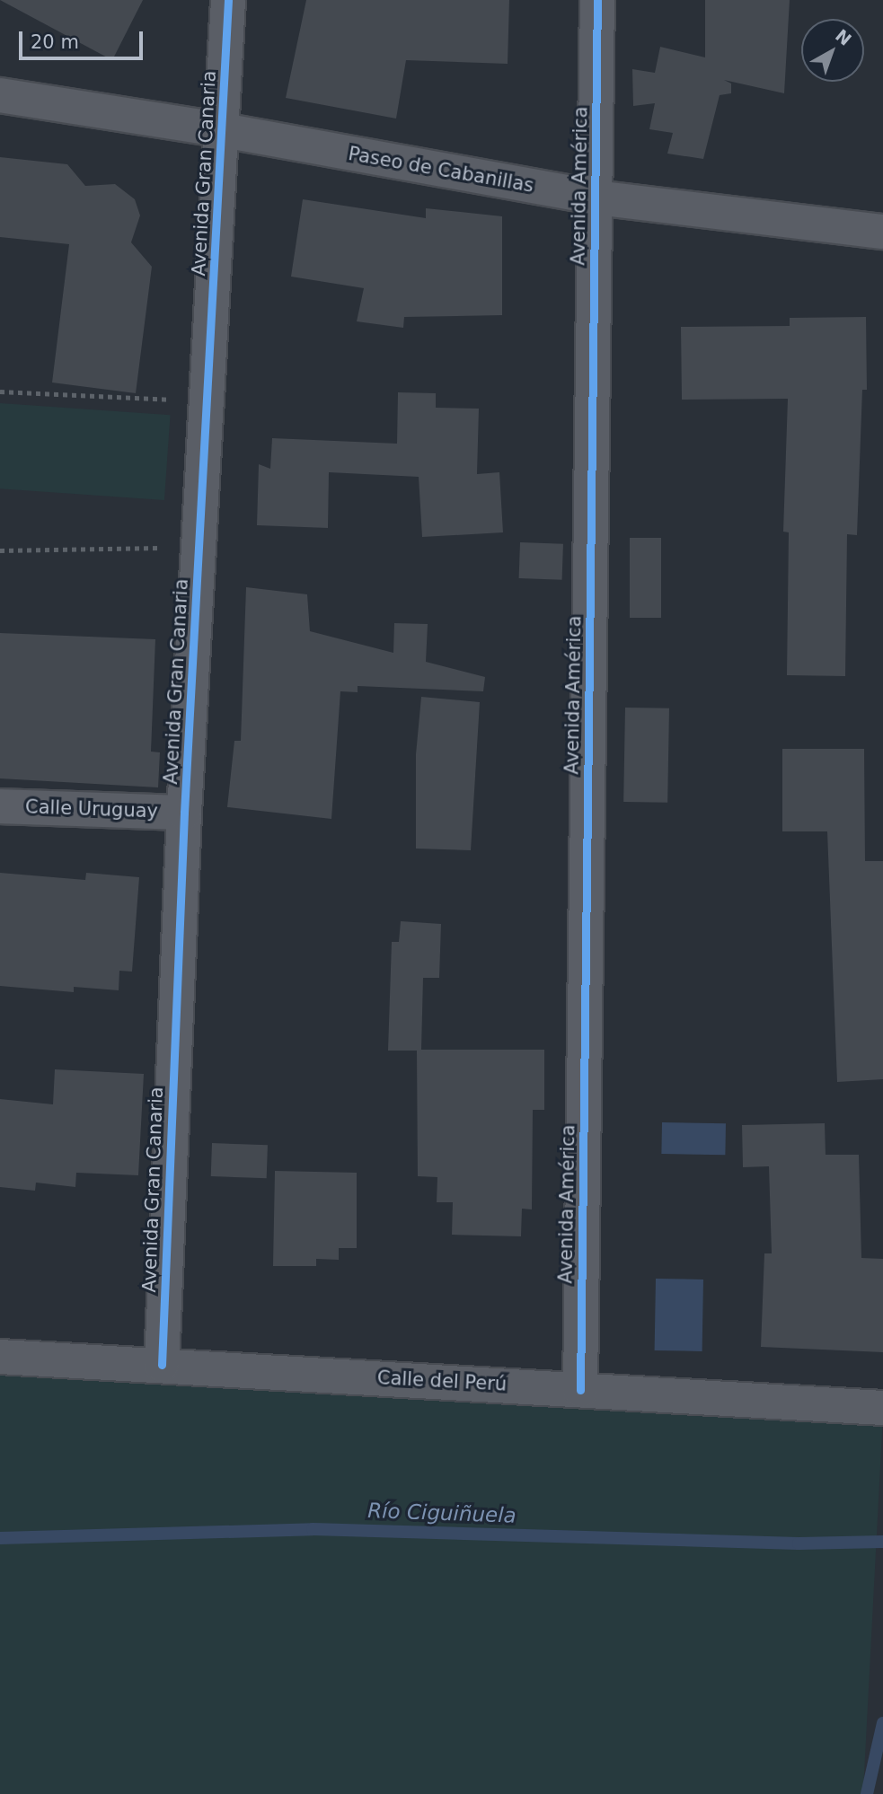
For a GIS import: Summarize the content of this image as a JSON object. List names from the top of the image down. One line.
{"streets":{"street":["Paseo de Cabanillas","Avenida Gran Canaria","Avenida América","Calle Uruguay","Calle del Perú"]},"crossings":[["Paseo de Cabanillas","Avenida Gran Canaria"],["Paseo de Cabanillas","Avenida América"],["Avenida Gran Canaria","Calle Uruguay"],["Avenida Gran Canaria","Calle del Perú"],["Avenida América","Calle del Perú"]],"water":["Río Ciguiñuela"],"scale_bar":"20 m","north":"top right"}
